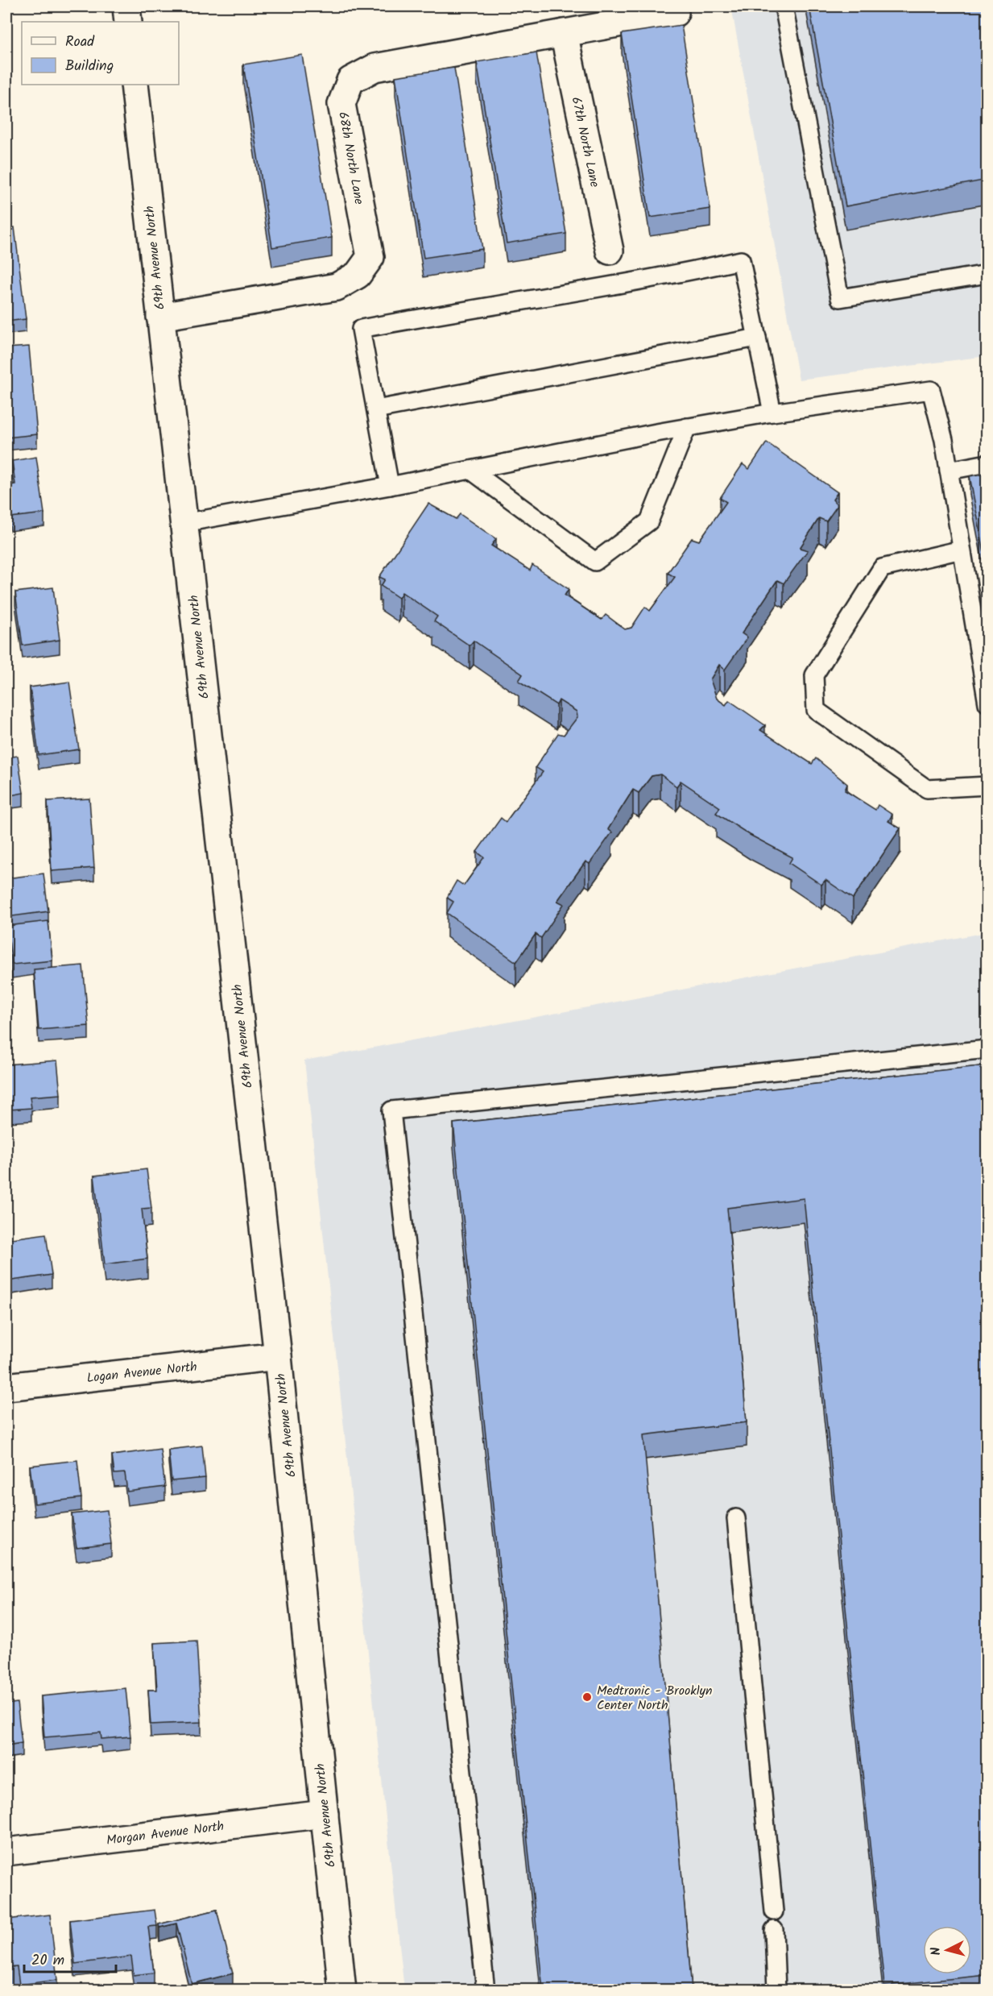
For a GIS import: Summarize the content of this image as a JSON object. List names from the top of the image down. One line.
{"streets":{"street":["67th North Lane","68th North Lane","69th Avenue North","Logan Avenue North","Morgan Avenue North"]},"crossings":[["67th North Lane","68th North Lane"],["68th North Lane","69th Avenue North"],["69th Avenue North","Logan Avenue North"],["69th Avenue North","Morgan Avenue North"]],"places":["Medtronic - Brooklyn Center North"],"legend":["Road","Building"],"scale_bar":"20 m","north":"left"}
